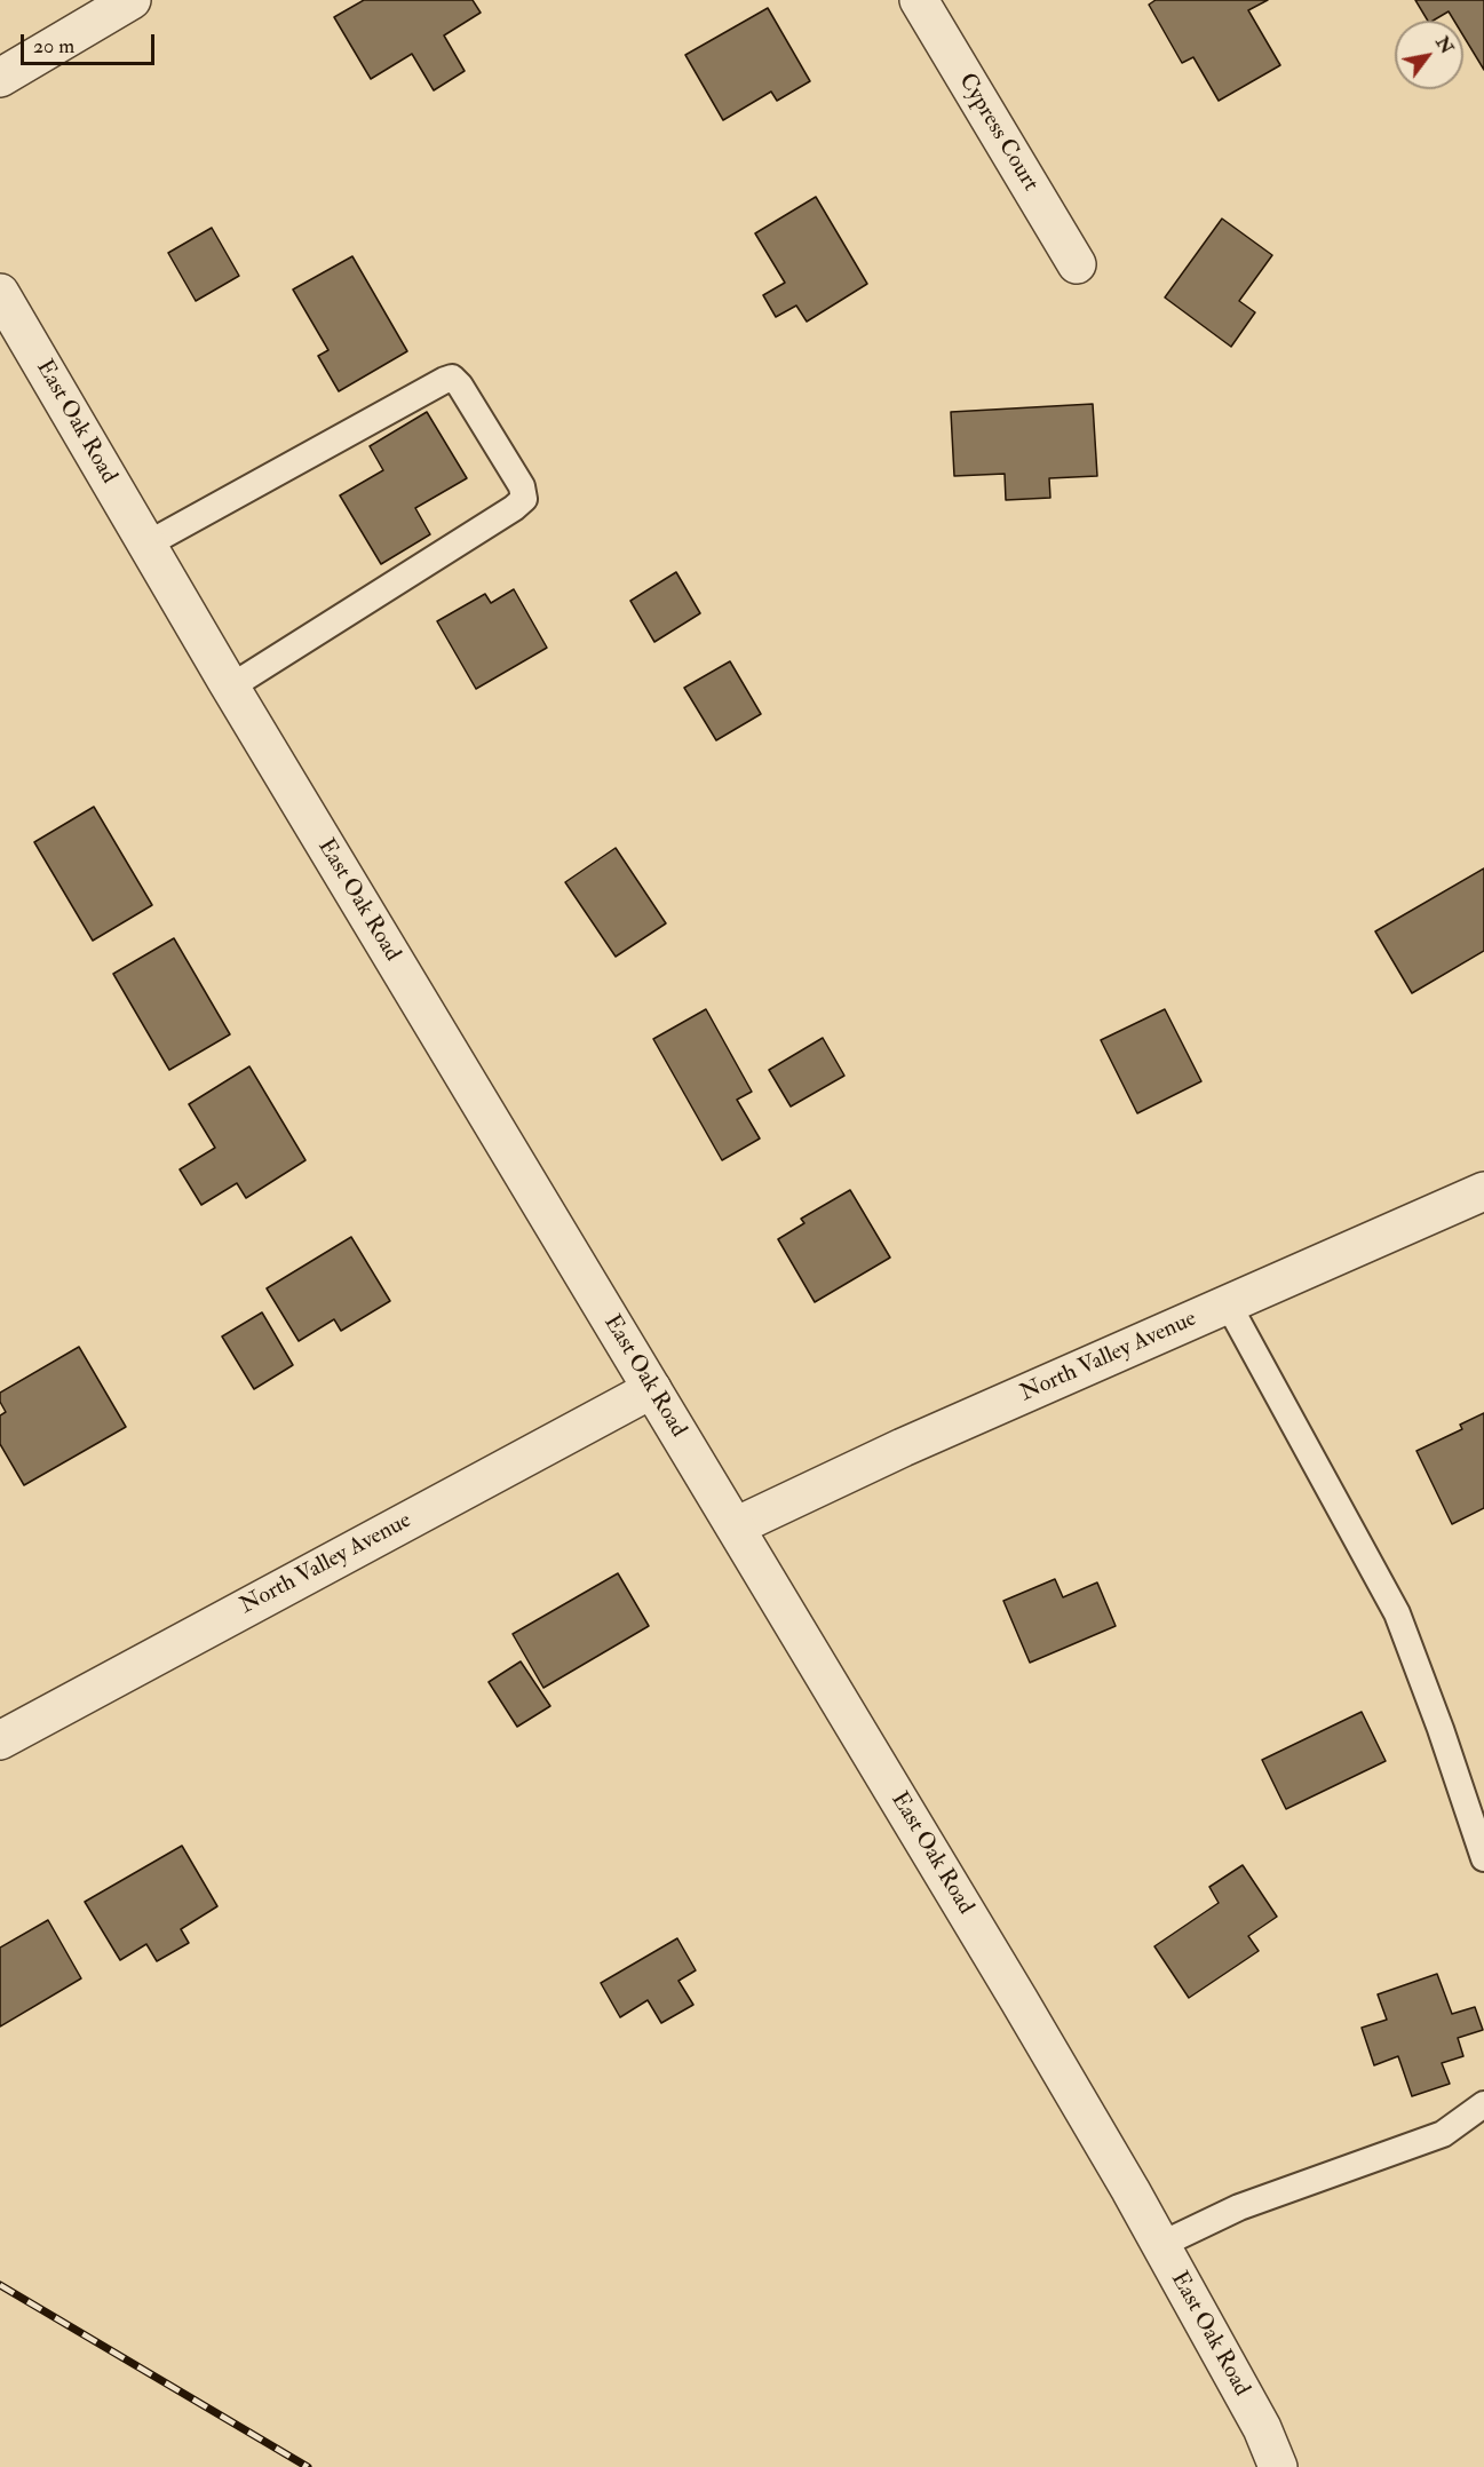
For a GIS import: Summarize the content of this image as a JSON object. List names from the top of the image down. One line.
{"streets":{"street":["Cypress Court","East Oak Road","North Valley Avenue"]},"crossings":[["East Oak Road","North Valley Avenue"]],"scale_bar":"20 m","north":"top right"}
